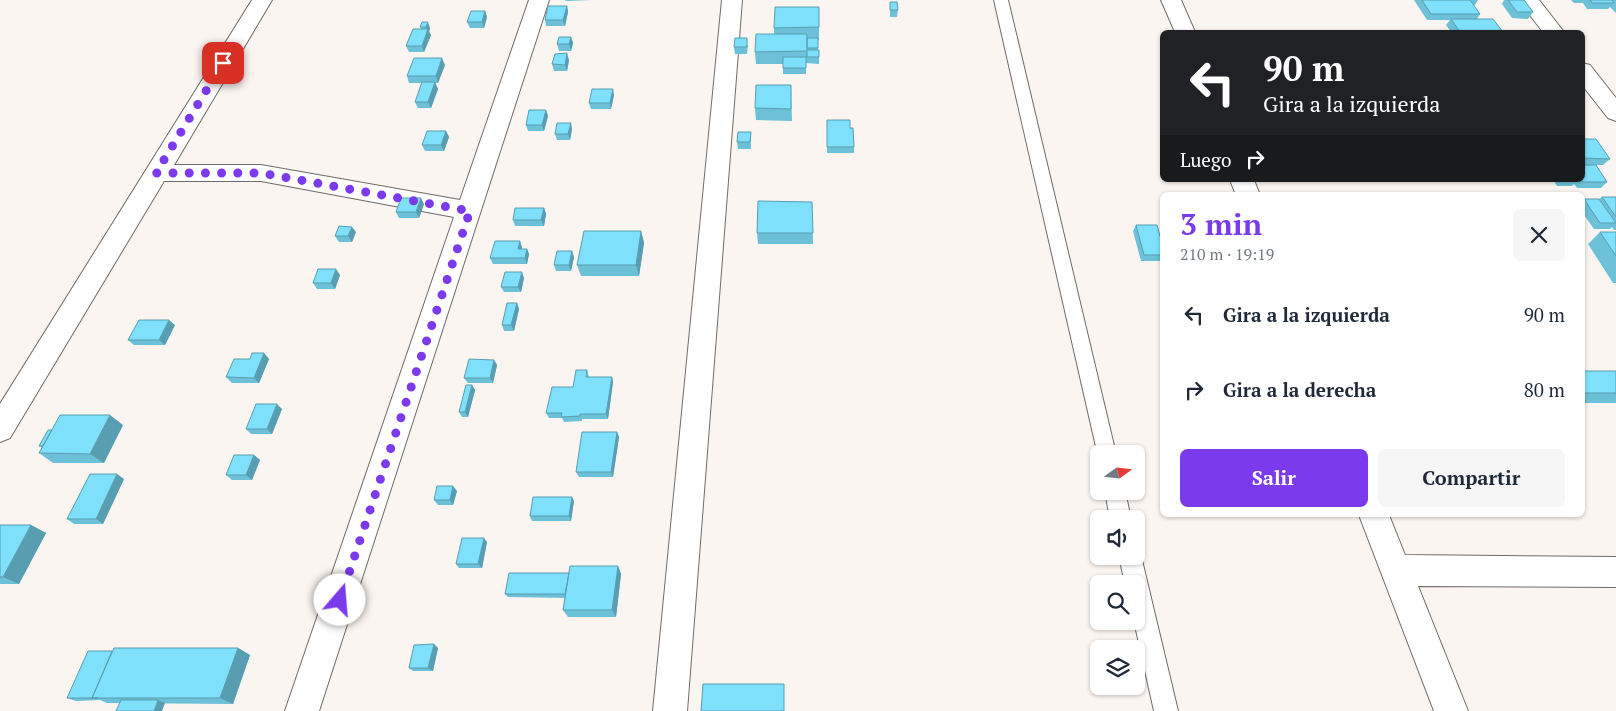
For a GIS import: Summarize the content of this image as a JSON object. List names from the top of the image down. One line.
{"north":"right","page":{"turn":["90 m","Gira a la izquierda"],"then":"Luego","heading":["3 min","210 m · 19:19"],"list":[{"name":"Gira a la izquierda","value":"90 m"},{"name":"Gira a la derecha","value":"80 m"}],"buttons":["Salir","Compartir"]}}
